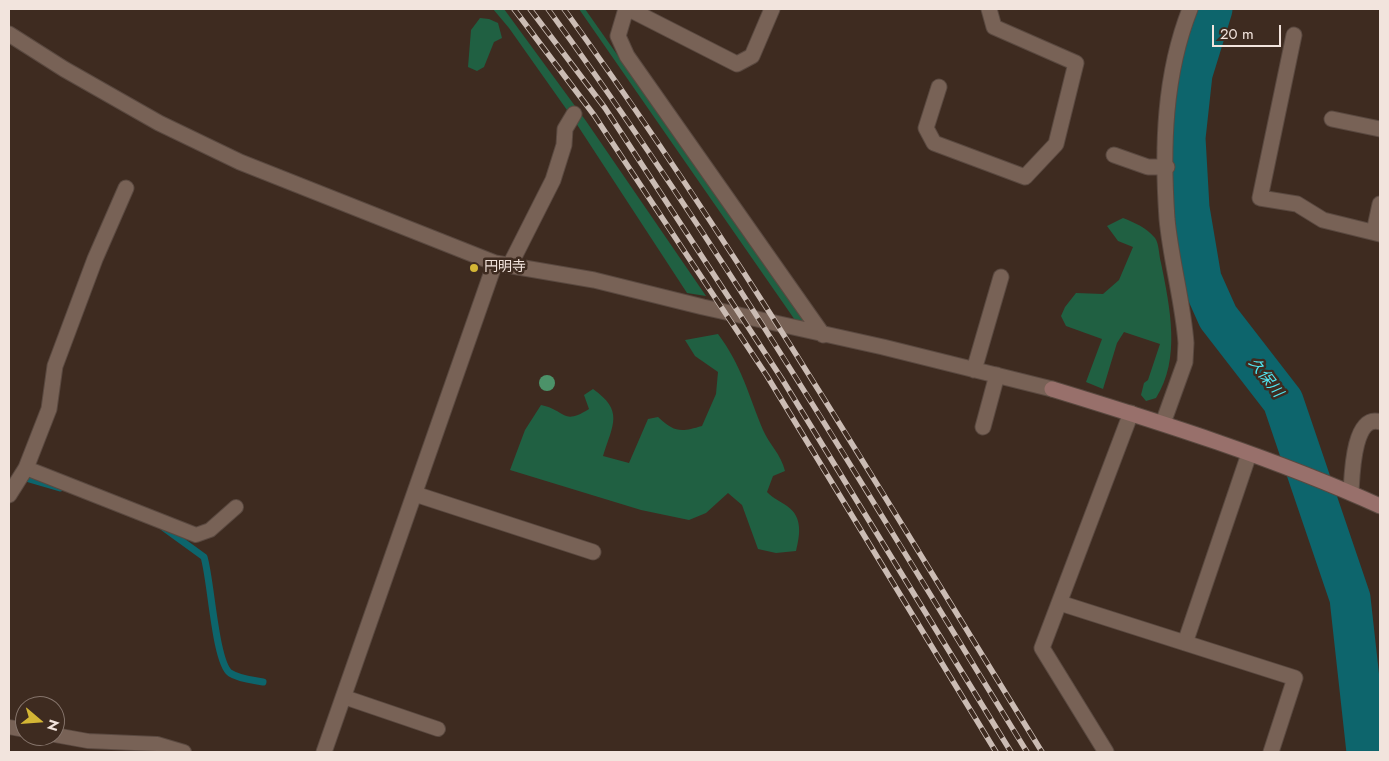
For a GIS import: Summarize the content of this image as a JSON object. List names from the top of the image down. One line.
{"water":["久保川"],"places":["円明寺"],"scale_bar":"20 m","north":"right"}
